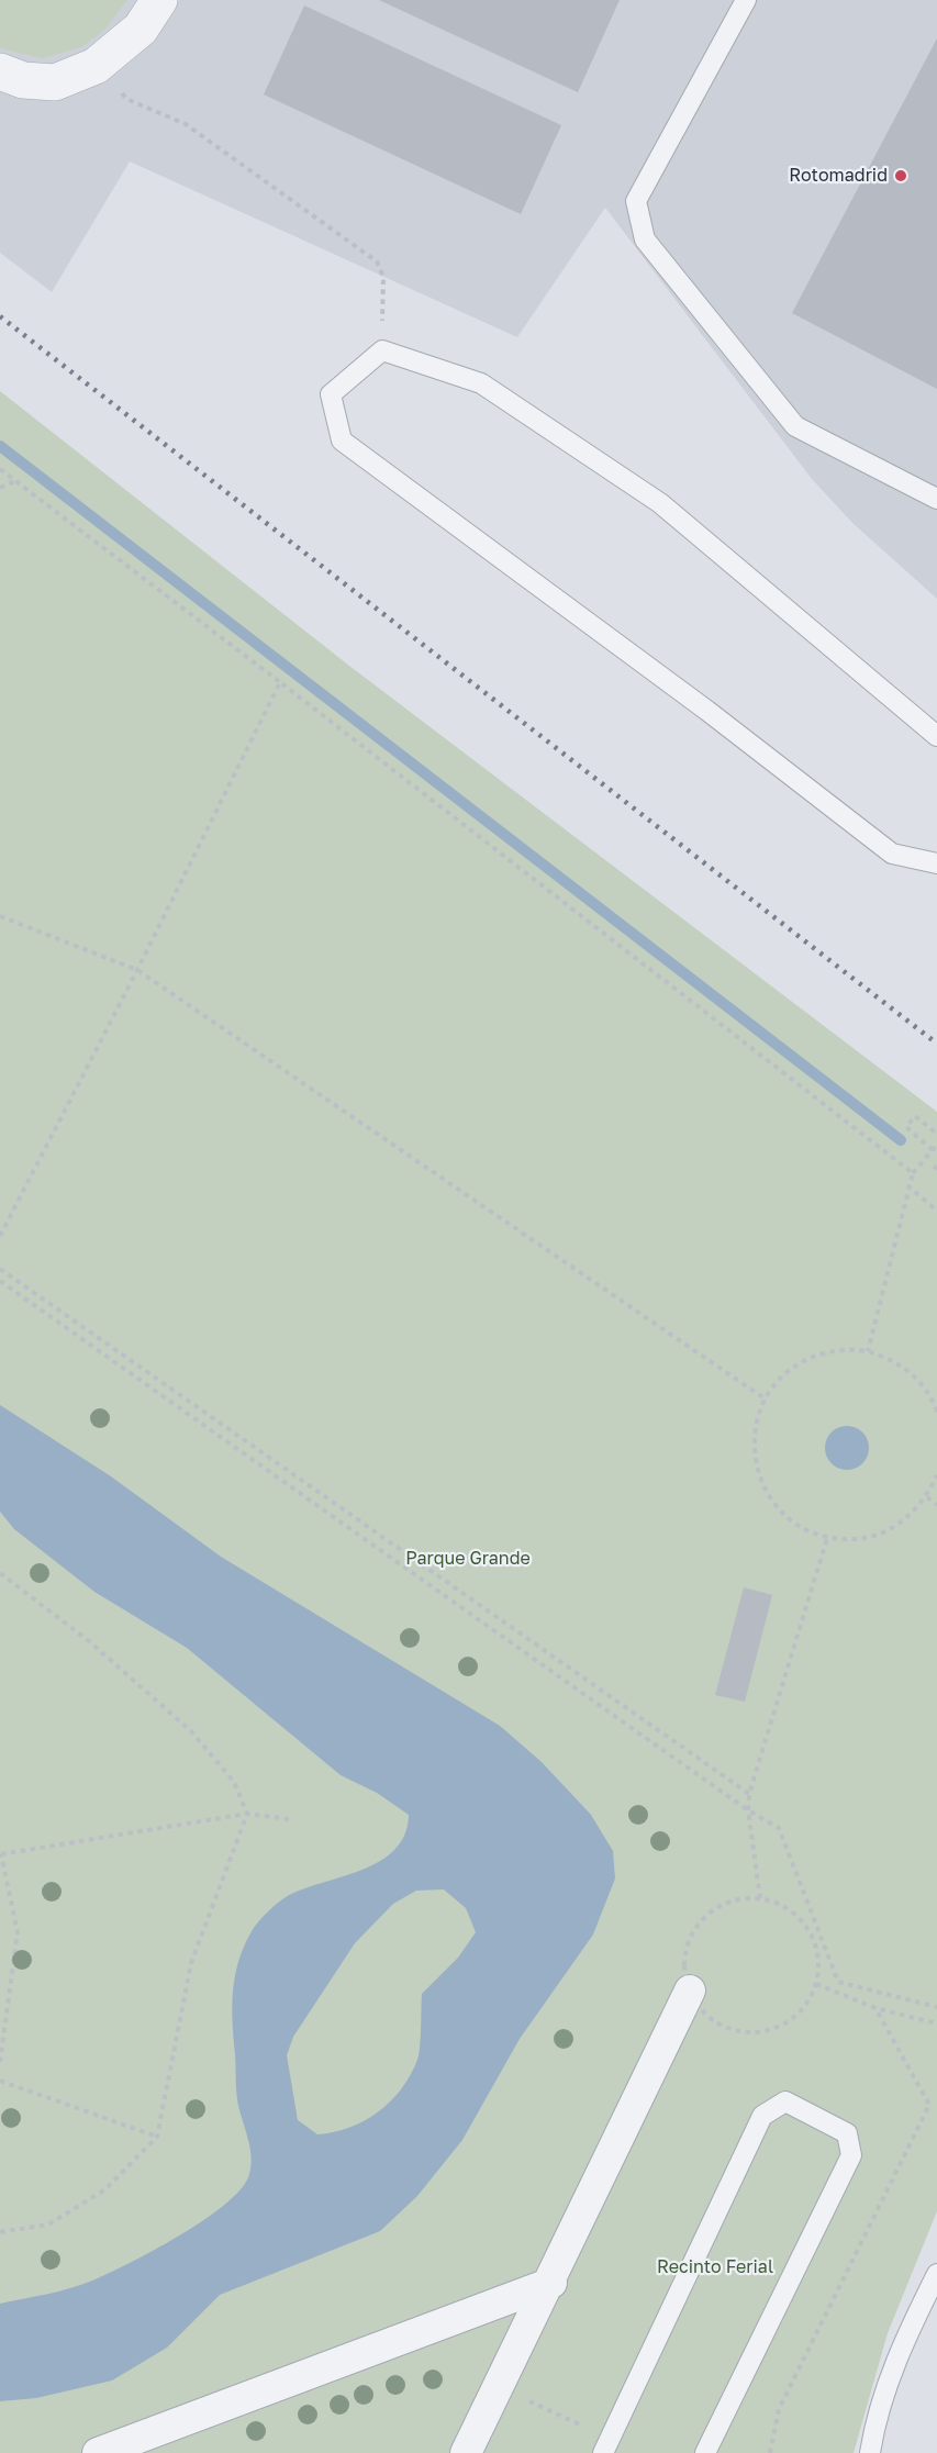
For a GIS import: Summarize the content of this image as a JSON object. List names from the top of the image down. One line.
{"parks":["Parque Grande","Recinto Ferial"],"places":["Rotomadrid"]}
